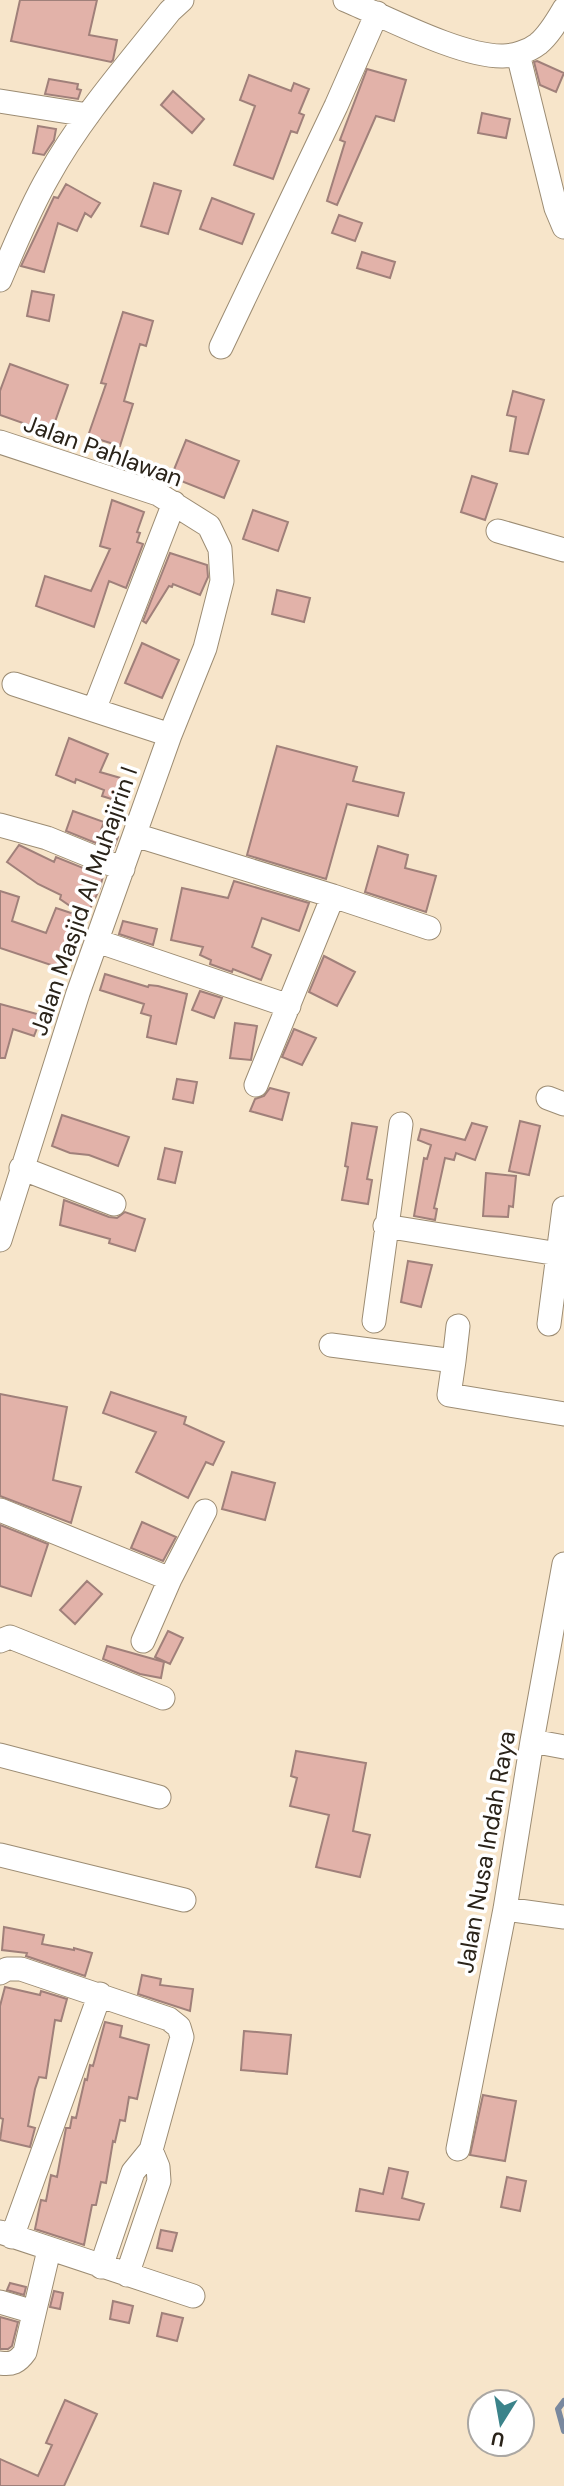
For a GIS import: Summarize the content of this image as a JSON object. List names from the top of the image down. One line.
{"streets":{"street":["Jalan Pahlawan","Jalan Masjid Al Muhajirin I","Jalan Nusa Indah Raya"]},"crossings":[["Jalan Pahlawan","Jalan Masjid Al Muhajirin I"]],"north":"bottom"}
